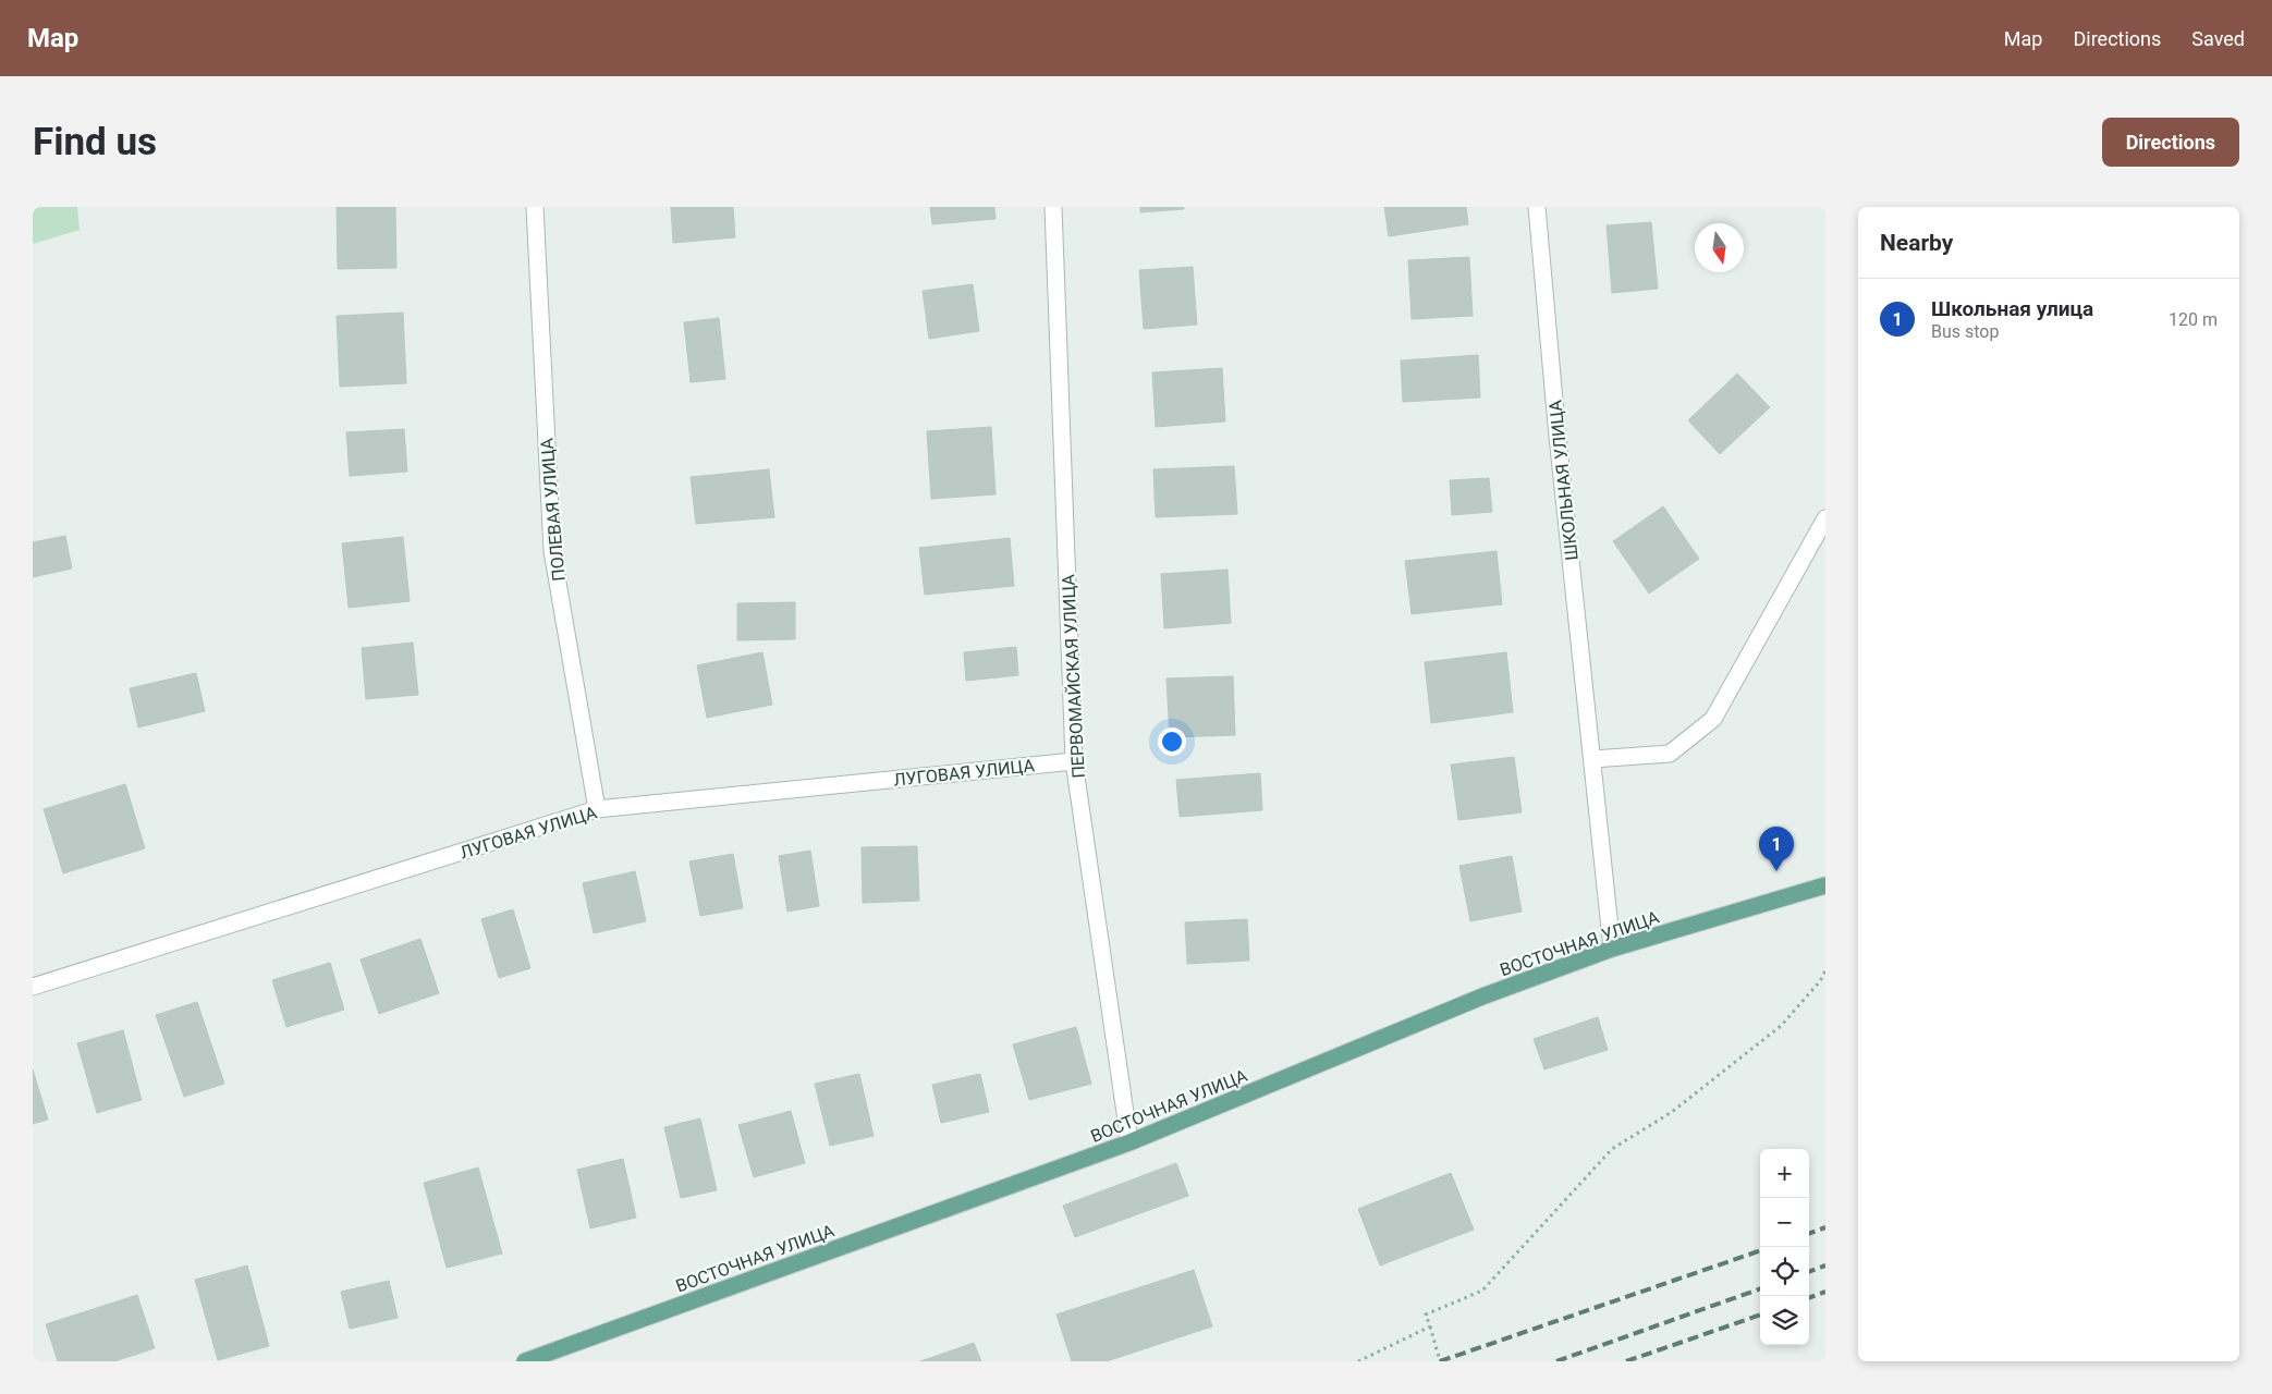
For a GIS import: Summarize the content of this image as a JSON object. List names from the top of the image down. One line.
{"streets":{"main road":["ВОСТОЧНАЯ УЛИЦА"],"street":["ШКОЛЬНАЯ УЛИЦА","ПОЛЕВАЯ УЛИЦА","ПЕРВОМАЙСКАЯ УЛИЦА","ЛУГОВАЯ УЛИЦА"]},"crossings":[["ШКОЛЬНАЯ УЛИЦА","ВОСТОЧНАЯ УЛИЦА"],["ПОЛЕВАЯ УЛИЦА","ЛУГОВАЯ УЛИЦА"],["ПЕРВОМАЙСКАЯ УЛИЦА","ЛУГОВАЯ УЛИЦА"],["ПЕРВОМАЙСКАЯ УЛИЦА","ВОСТОЧНАЯ УЛИЦА"]],"north":"bottom","page":{"header":"Map","nav":["Map","Directions","Saved"],"buttons":"Directions","title":"Find us","heading":"Nearby","list":[{"mark":"1","name":"Школьная улица","note":"Bus stop","value":"120 m"}],"pins":"1","map_buttons":["+","−"]}}
